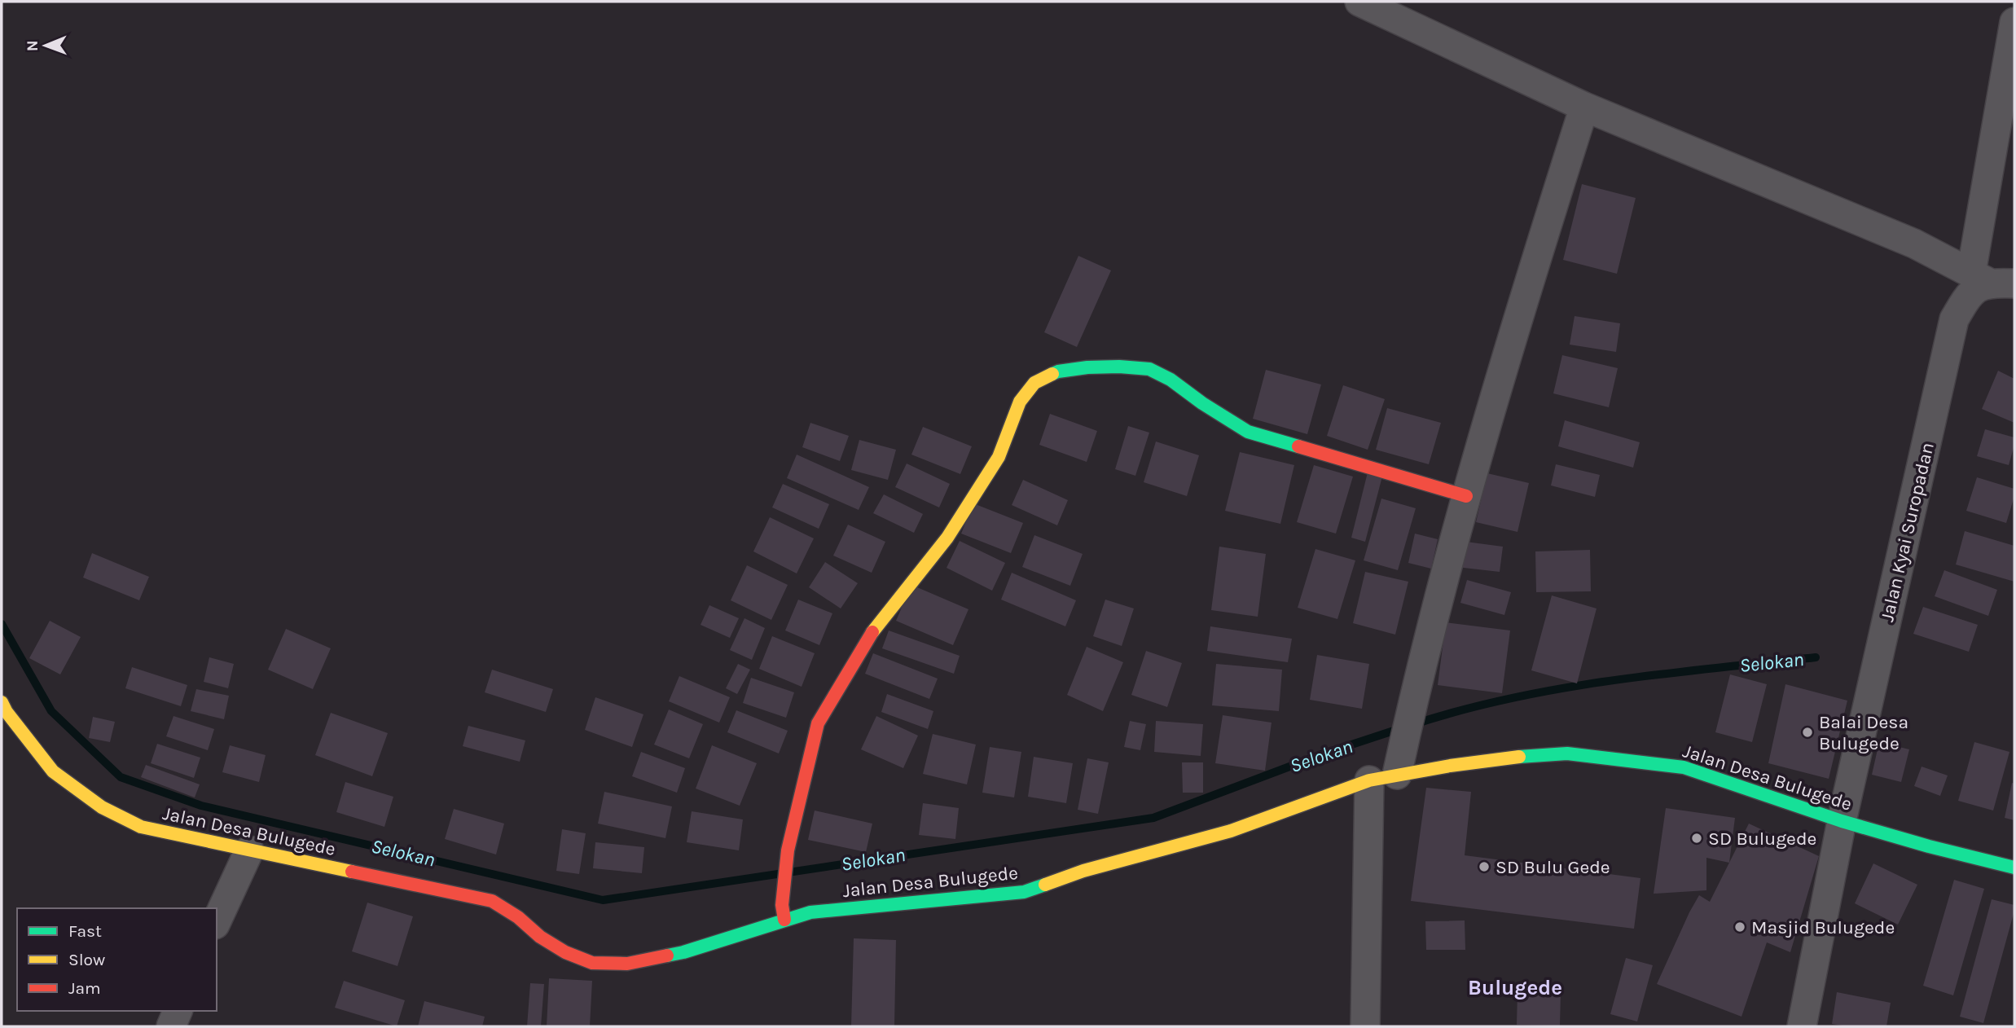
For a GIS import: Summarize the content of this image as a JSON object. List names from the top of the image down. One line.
{"streets":{"street":["Jalan Kyai Suropadan","Jalan Desa Bulugede"]},"crossings":[["Jalan Kyai Suropadan","Jalan Desa Bulugede"]],"districts":["Bulugede"],"water":["Selokan"],"places":["Balai Desa Bulugede","SD Bulugede","SD Bulu Gede","Masjid Bulugede"],"legend":["Fast","Slow","Jam"],"north":"left"}
